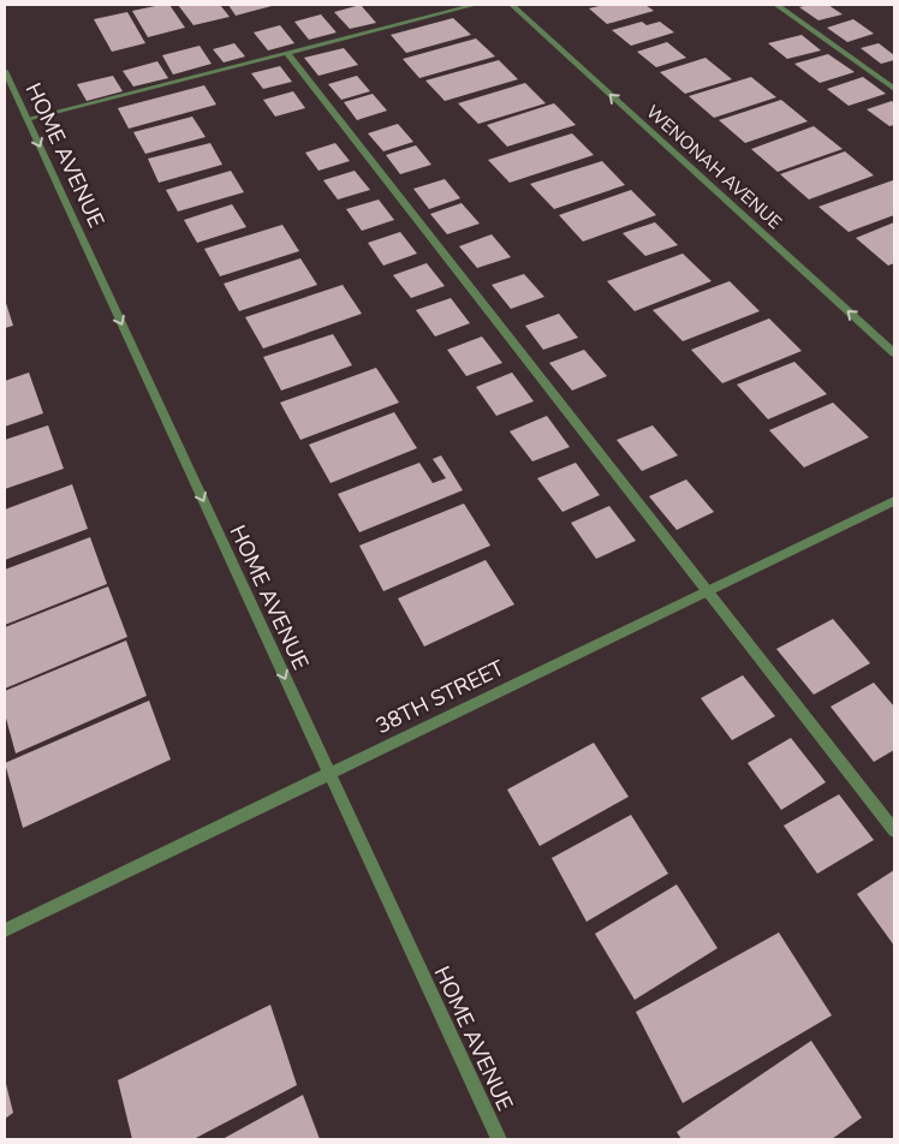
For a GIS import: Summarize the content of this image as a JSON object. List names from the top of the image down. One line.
{"streets":{"street":["HOME AVENUE","WENONAH AVENUE","38TH STREET"]},"crossings":[["HOME AVENUE","38TH STREET"]],"one_way":["HOME AVENUE","WENONAH AVENUE"]}
